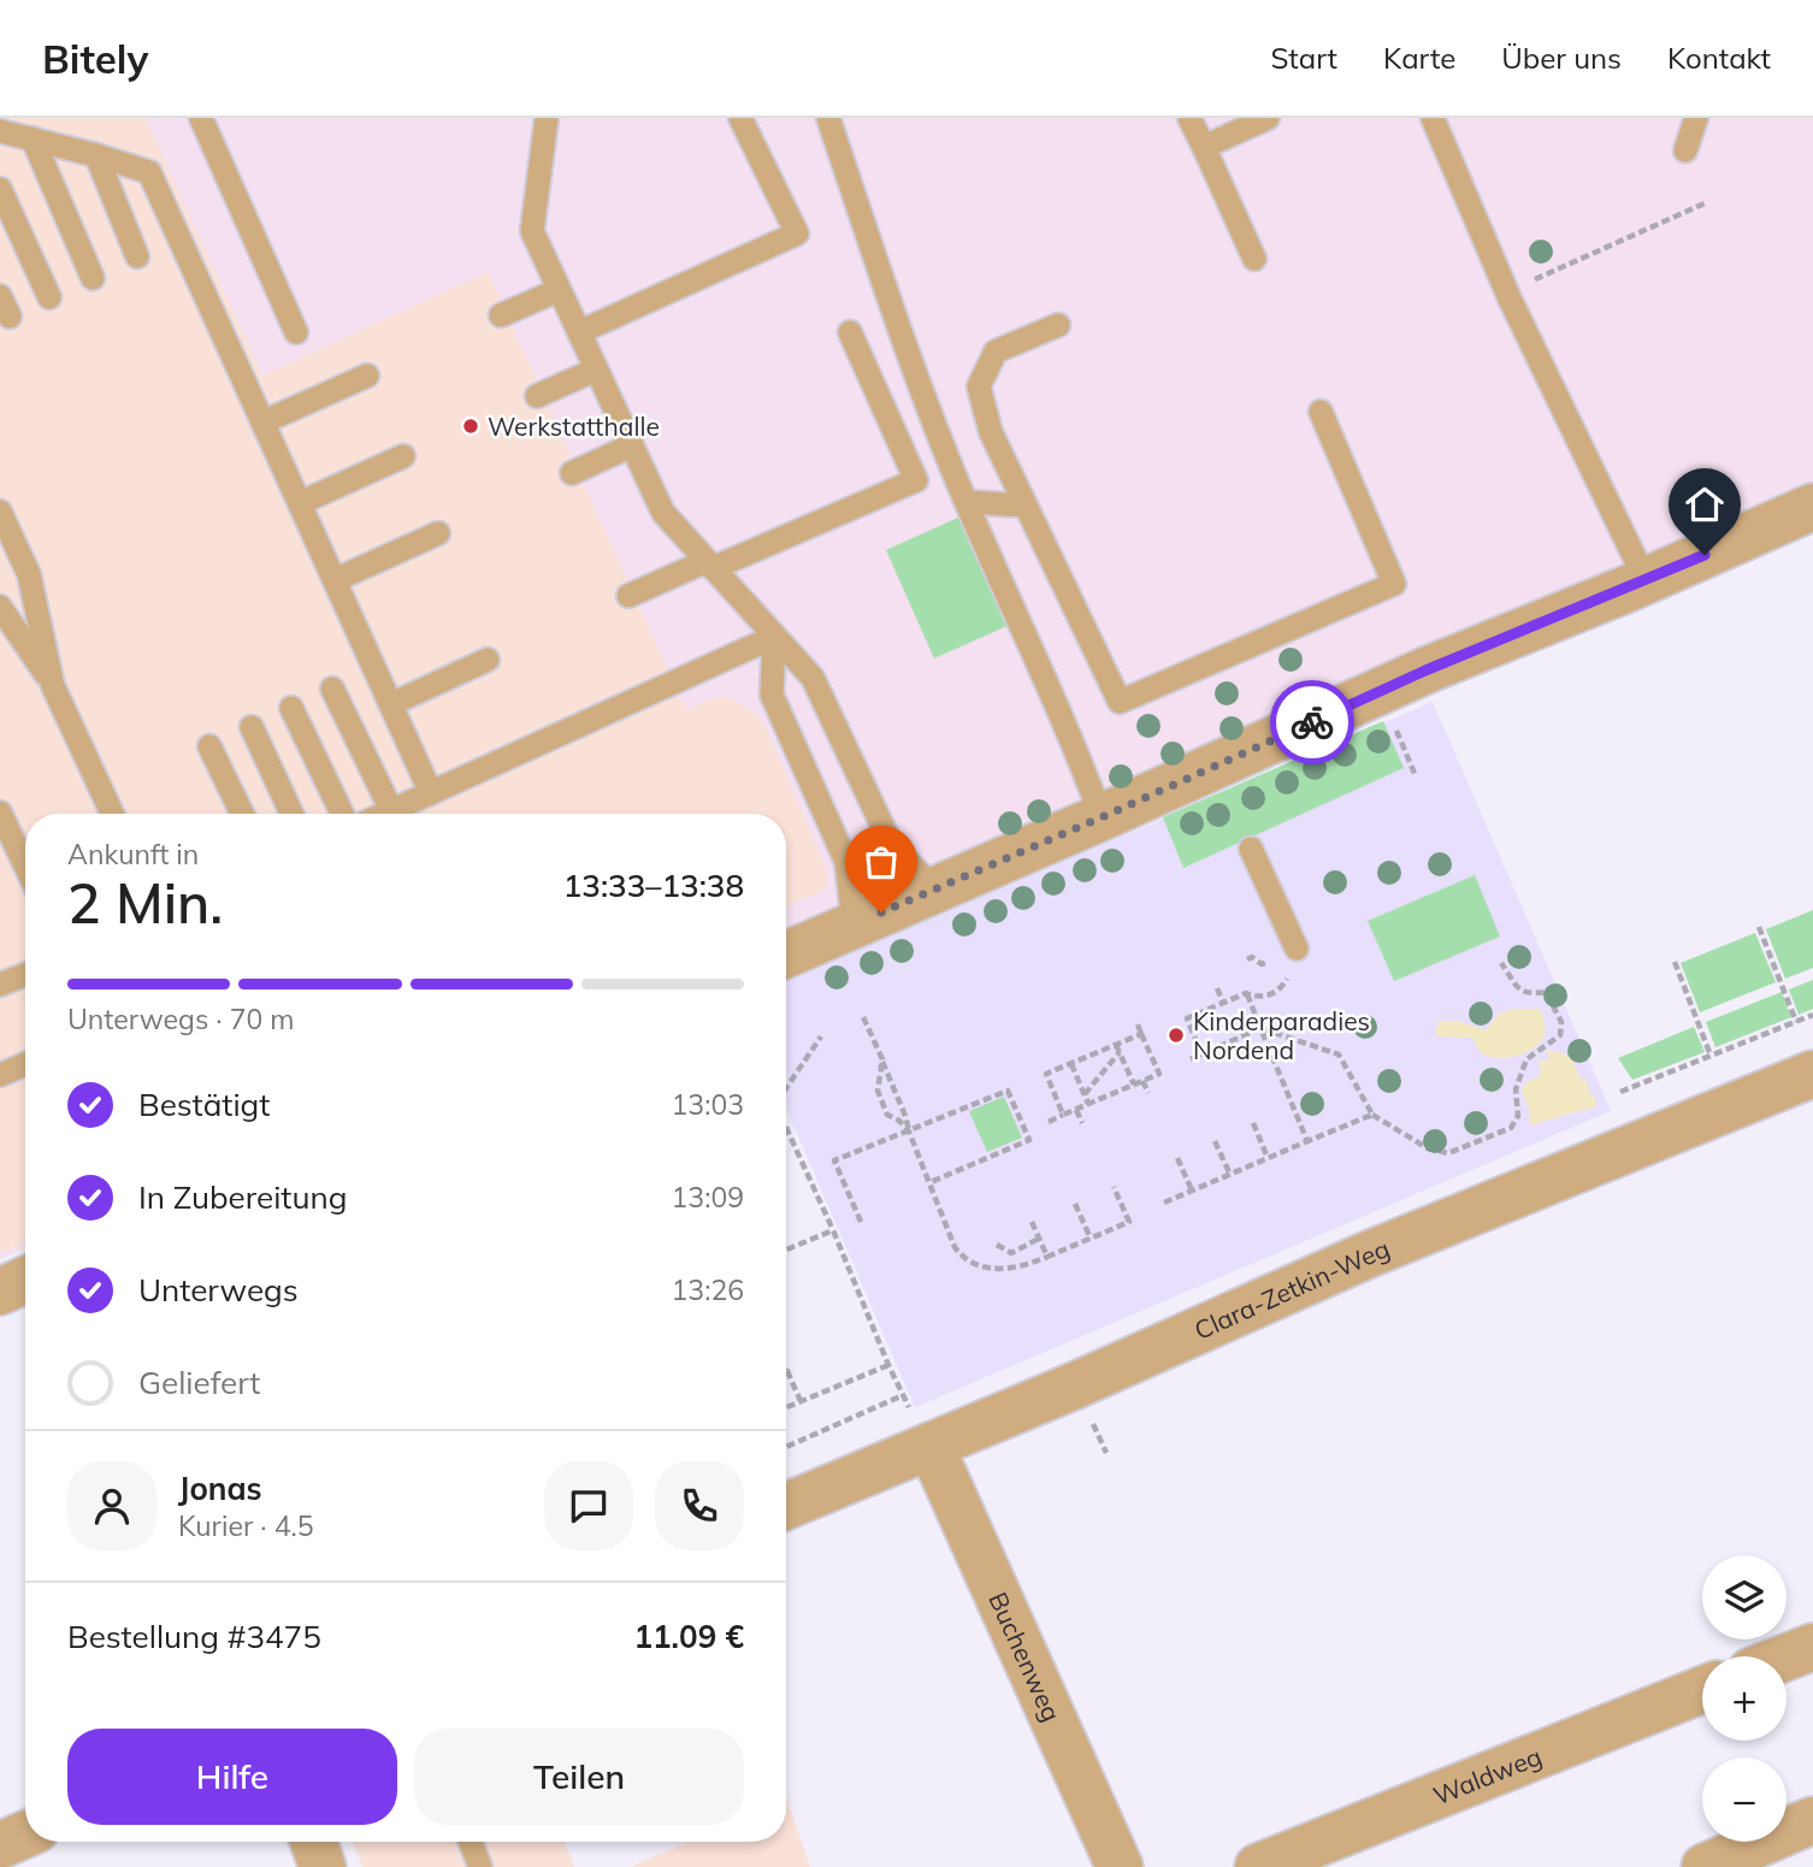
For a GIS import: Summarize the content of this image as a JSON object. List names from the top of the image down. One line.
{"streets":{"street":["Clara-Zetkin-Weg","Buchenweg","Waldweg"]},"crossings":[["Clara-Zetkin-Weg","Buchenweg"]],"places":["Werkstatthalle","Kinderparadies Nordend"],"page":{"header":"Bitely","nav":["Start","Karte","Über uns","Kontakt"],"heading":["2 Min.","Ankunft in","13:33–13:38"],"panel":["Jonas","Kurier · 4.5","Bestellung #3475","11.09 €"],"bar":"Unterwegs · 70 m","list":[["Bestätigt","13:03"],["In Zubereitung","13:09"],["Unterwegs","13:26"],"Geliefert"],"map_buttons":["+","−"],"buttons":["Hilfe","Teilen"]}}
